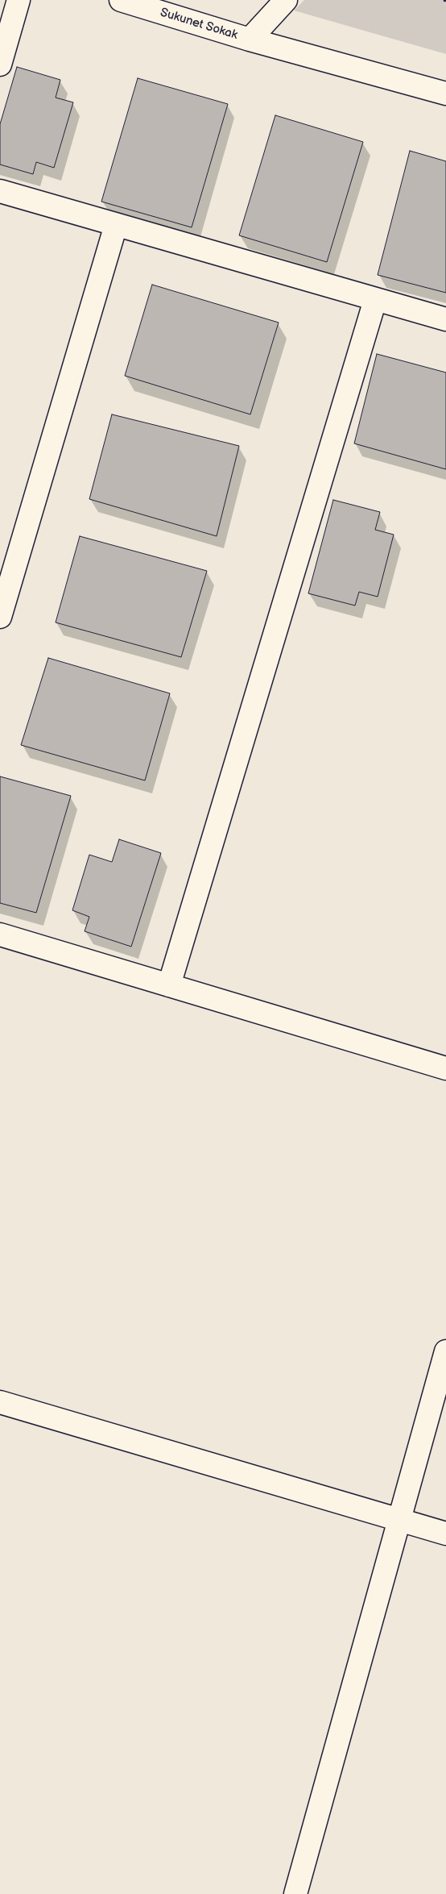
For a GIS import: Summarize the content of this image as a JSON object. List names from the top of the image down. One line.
{"streets":{"street":["Sukunet Sokak"]}}
